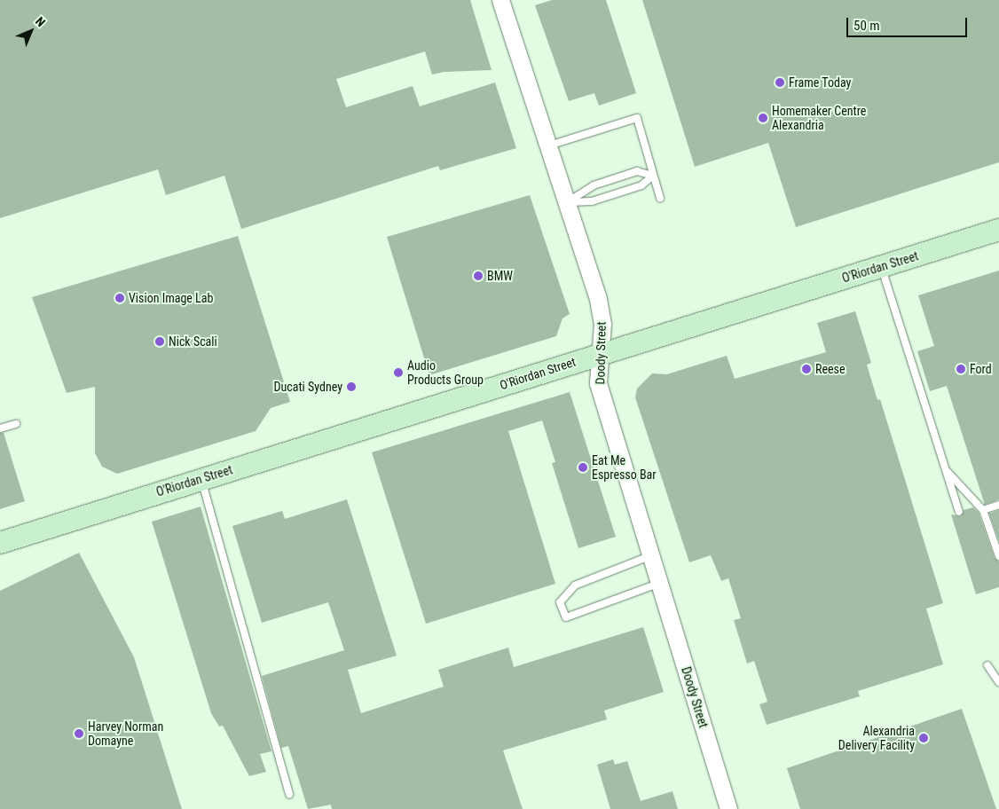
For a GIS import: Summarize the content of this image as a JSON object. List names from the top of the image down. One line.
{"streets":{"main road":["O'Riordan Street"],"street":["Doody Street"]},"crossings":[["O'Riordan Street","Doody Street"]],"places":["Frame Today","Homemaker Centre Alexandria","BMW","Vision Image Lab","Nick Scali","Reese","Ford","Audio Products Group","Ducati Sydney","Eat Me Espresso Bar","Harvey Norman Domayne","Alexandria Delivery Facility"],"scale_bar":"50 m","north":"top right"}
